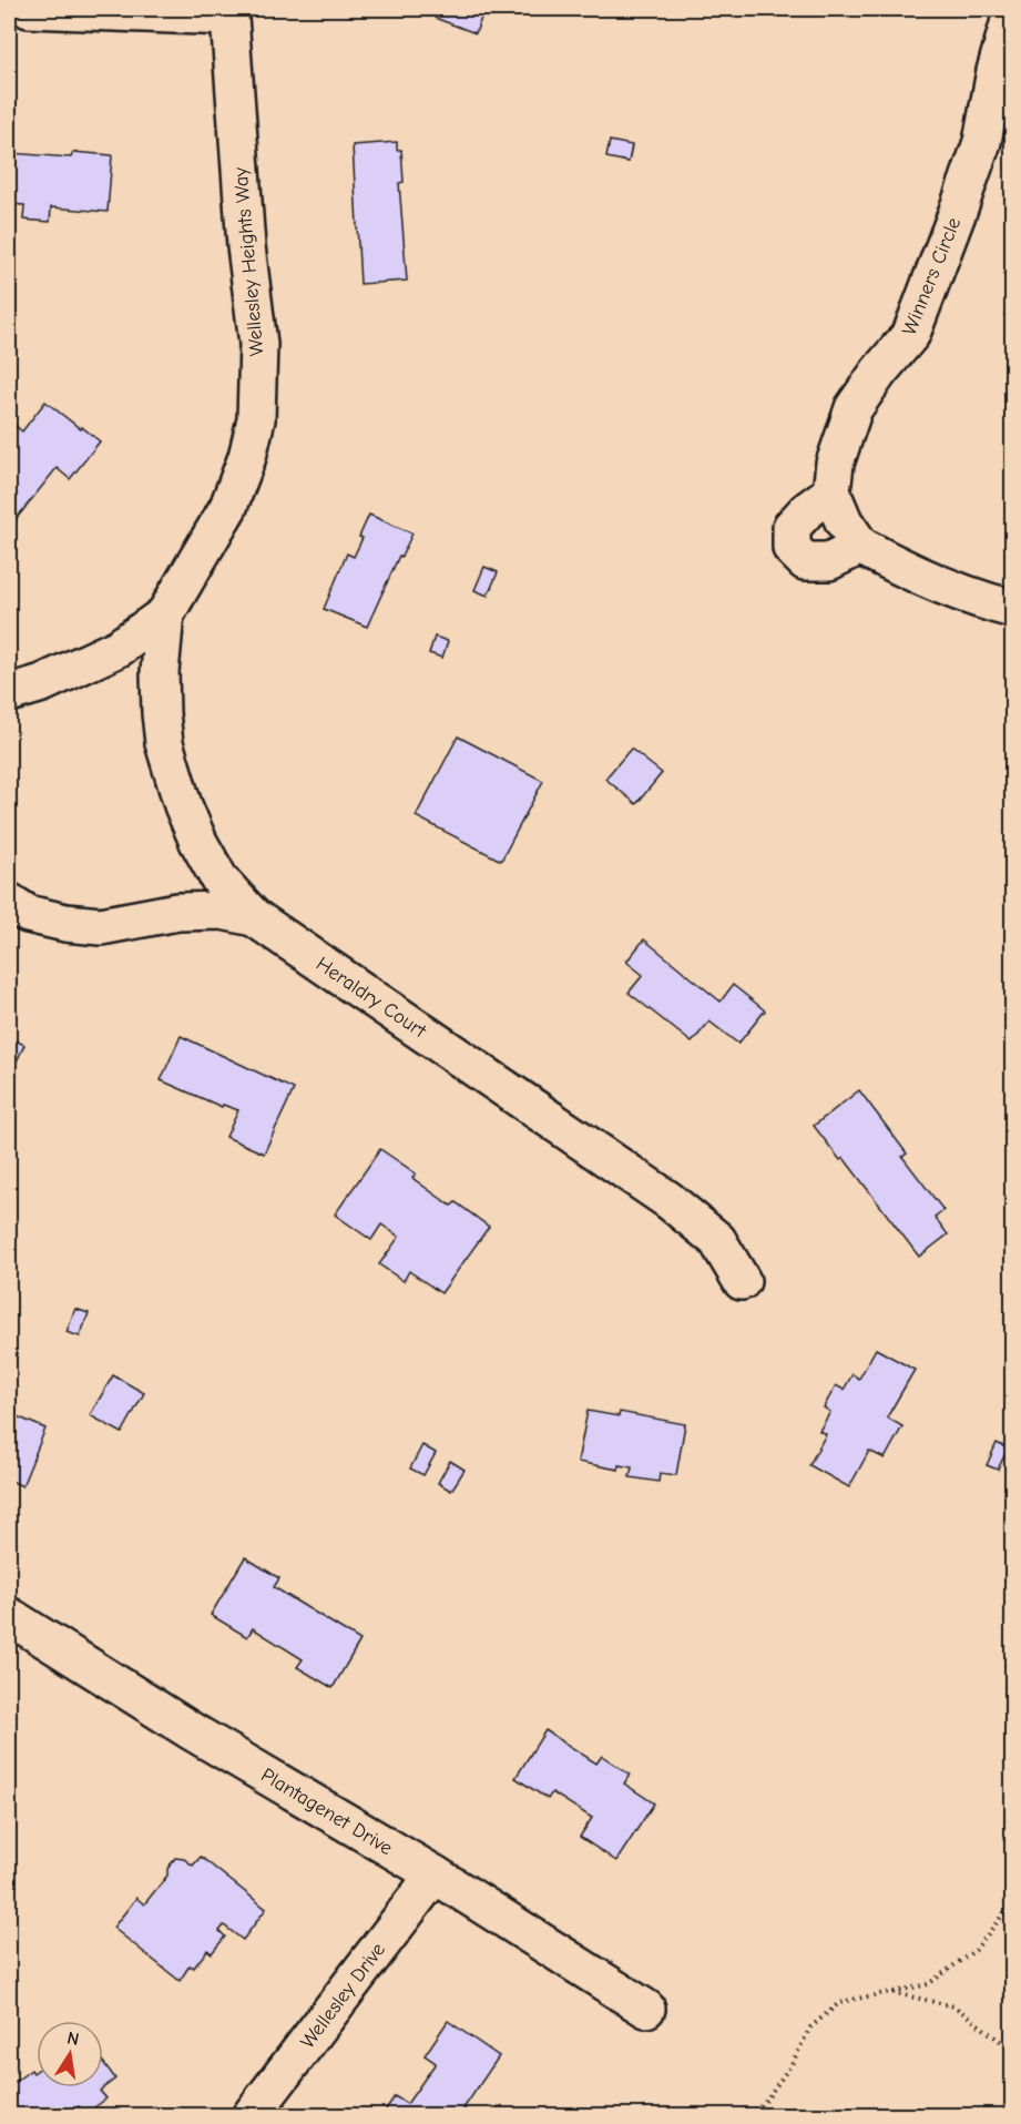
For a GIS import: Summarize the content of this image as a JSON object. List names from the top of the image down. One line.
{"streets":{"street":["Wellesley Heights Way","Winners Circle","Heraldry Court","Plantagenet Drive","Wellesley Drive"]},"crossings":[["Wellesley Heights Way","Heraldry Court"],["Plantagenet Drive","Wellesley Drive"]],"north":"top"}
